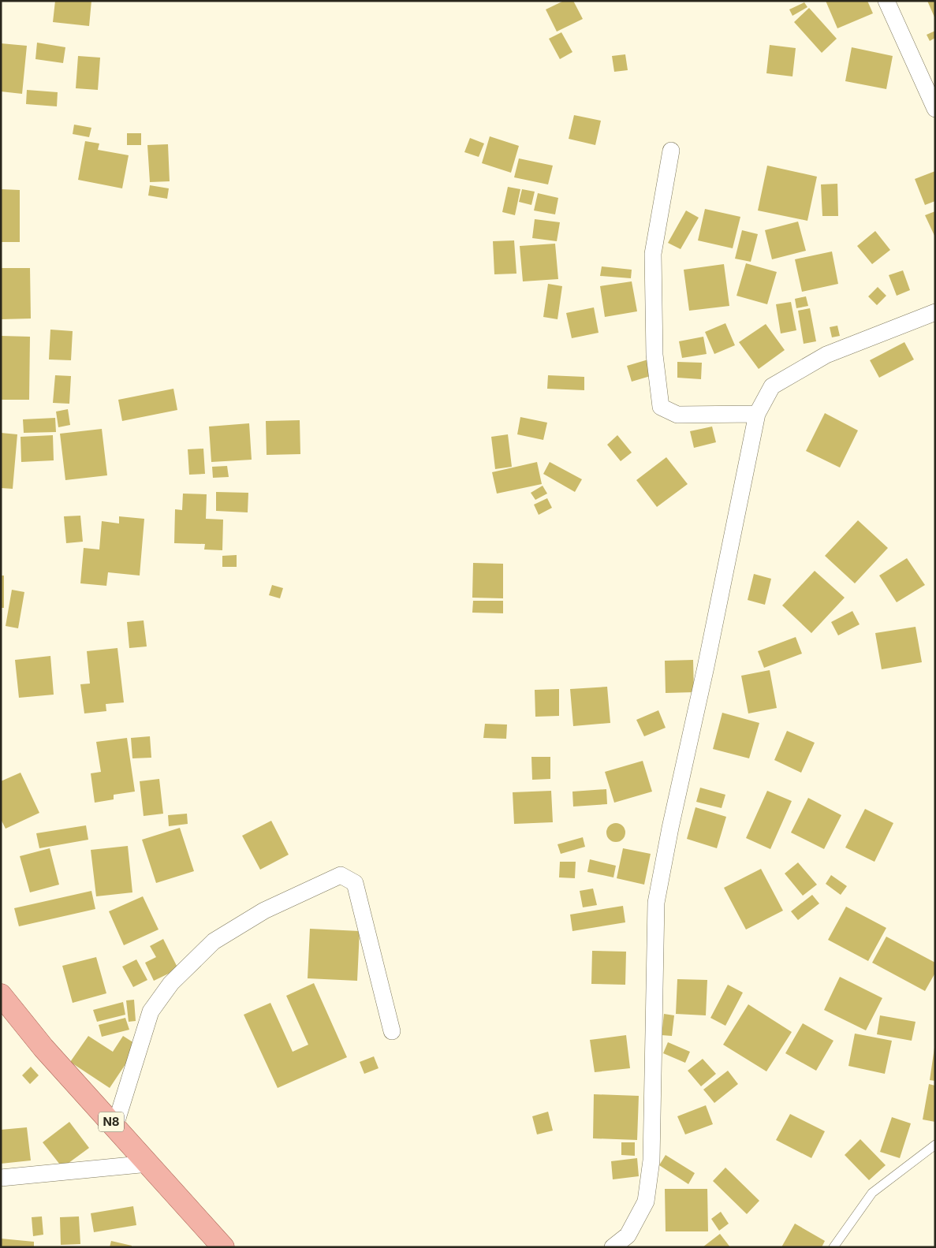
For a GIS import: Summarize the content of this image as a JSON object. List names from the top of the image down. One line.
{"streets":{"main road":["N8"]}}
